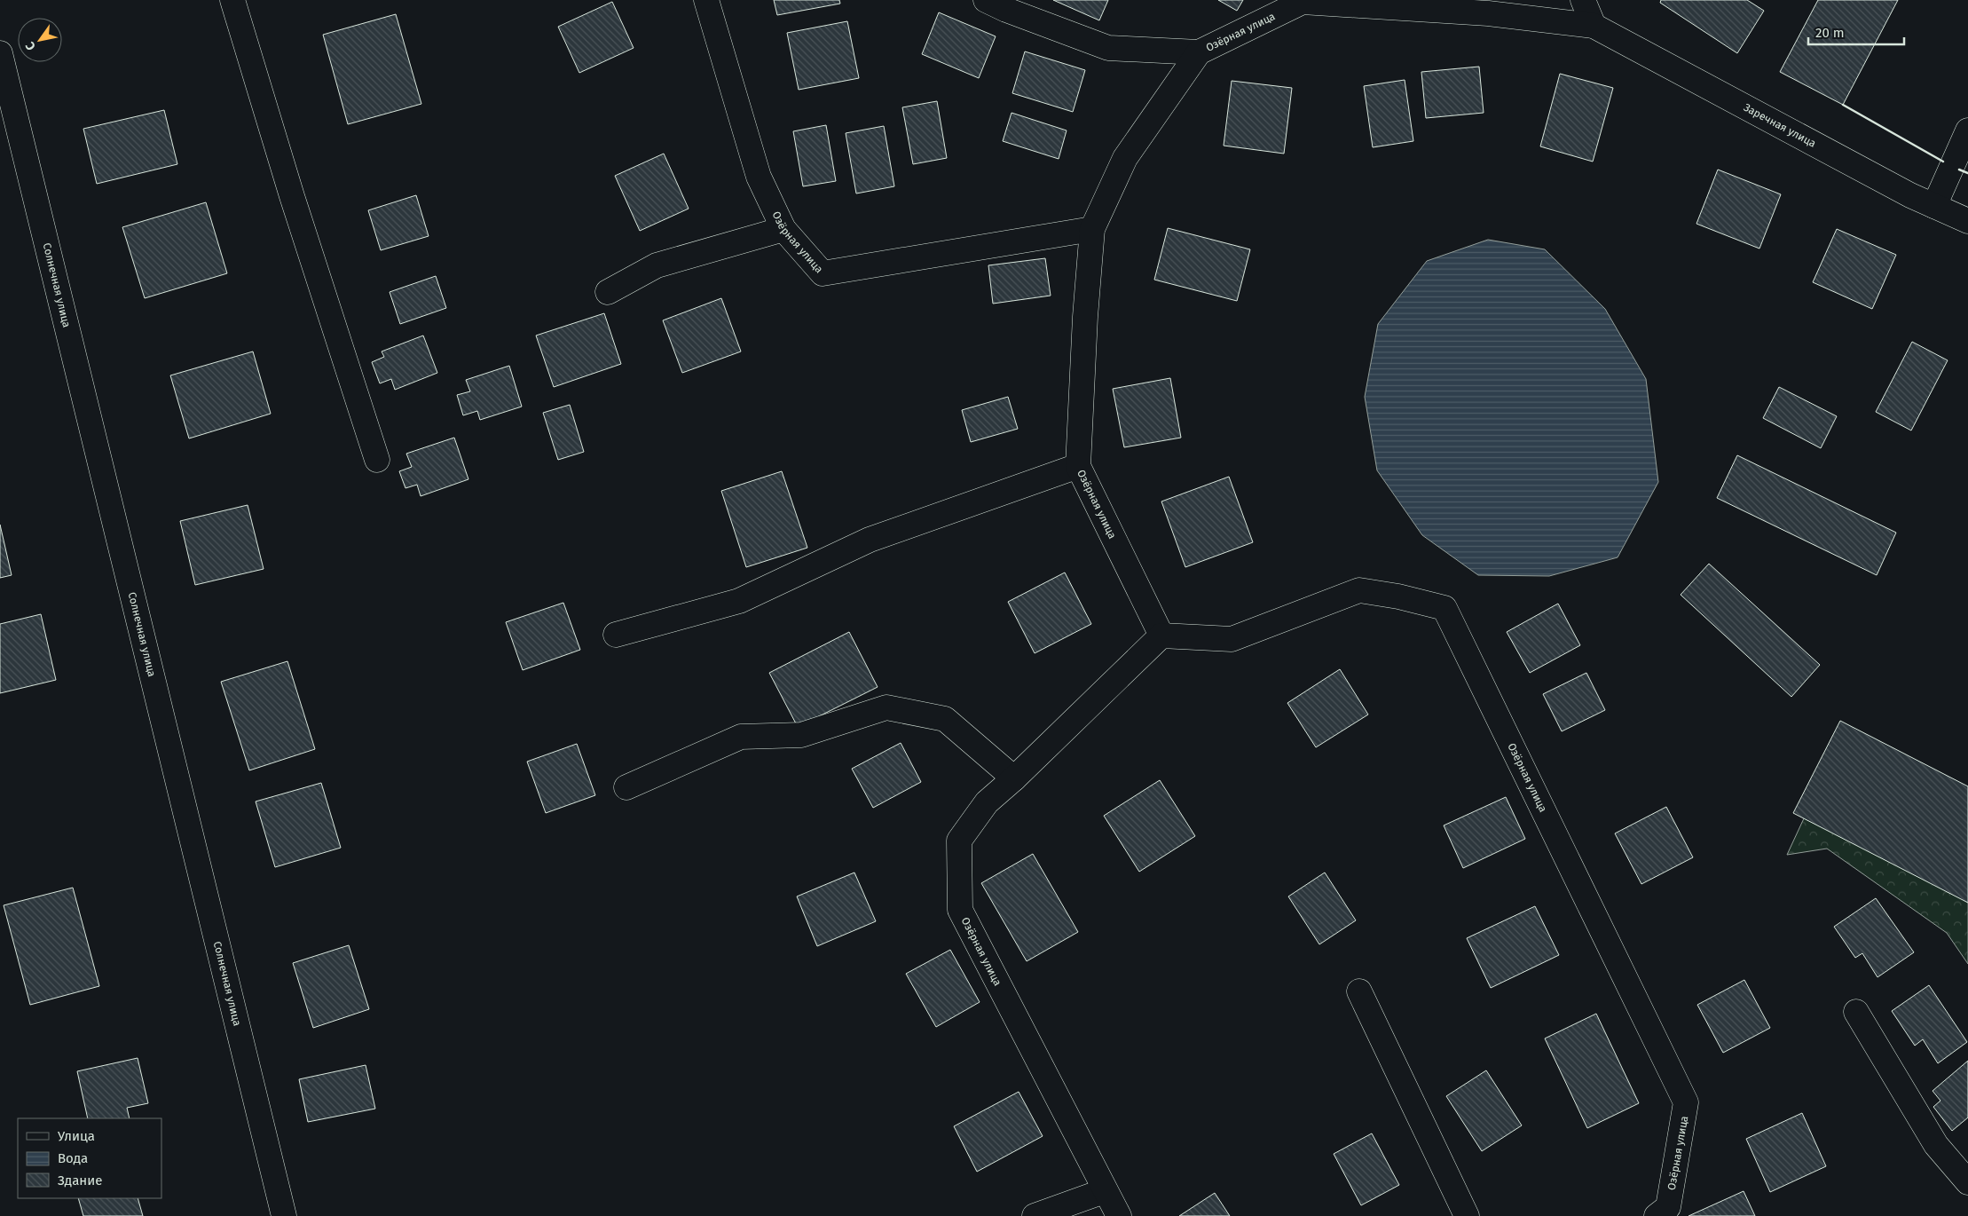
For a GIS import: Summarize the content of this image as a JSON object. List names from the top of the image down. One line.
{"streets":{"street":["Озёрная улица","Заречная улица","Солнечная улица"]},"crossings":[["Озёрная улица","Заречная улица"]],"legend":["Улица","Вода","Здание"],"scale_bar":"20 m","north":"bottom left"}
